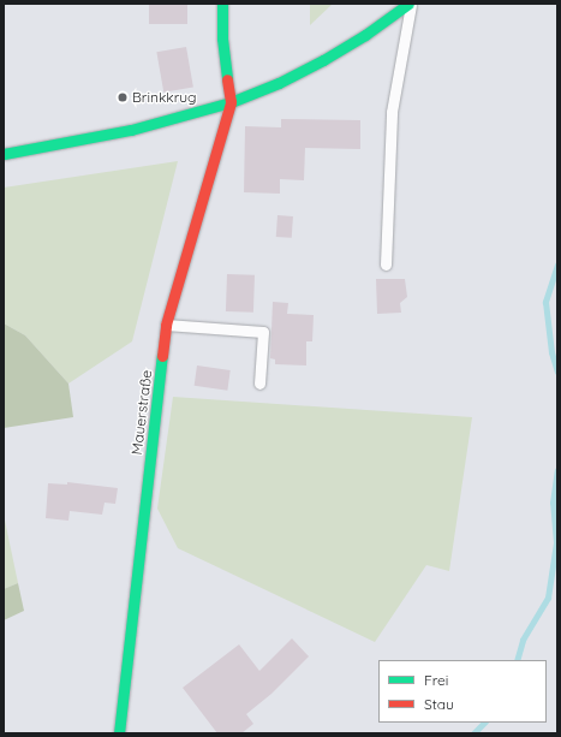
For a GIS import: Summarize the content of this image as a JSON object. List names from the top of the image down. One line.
{"streets":{"street":["Mauerstraße"]},"places":["Brinkkrug"],"legend":["Frei","Stau"]}
